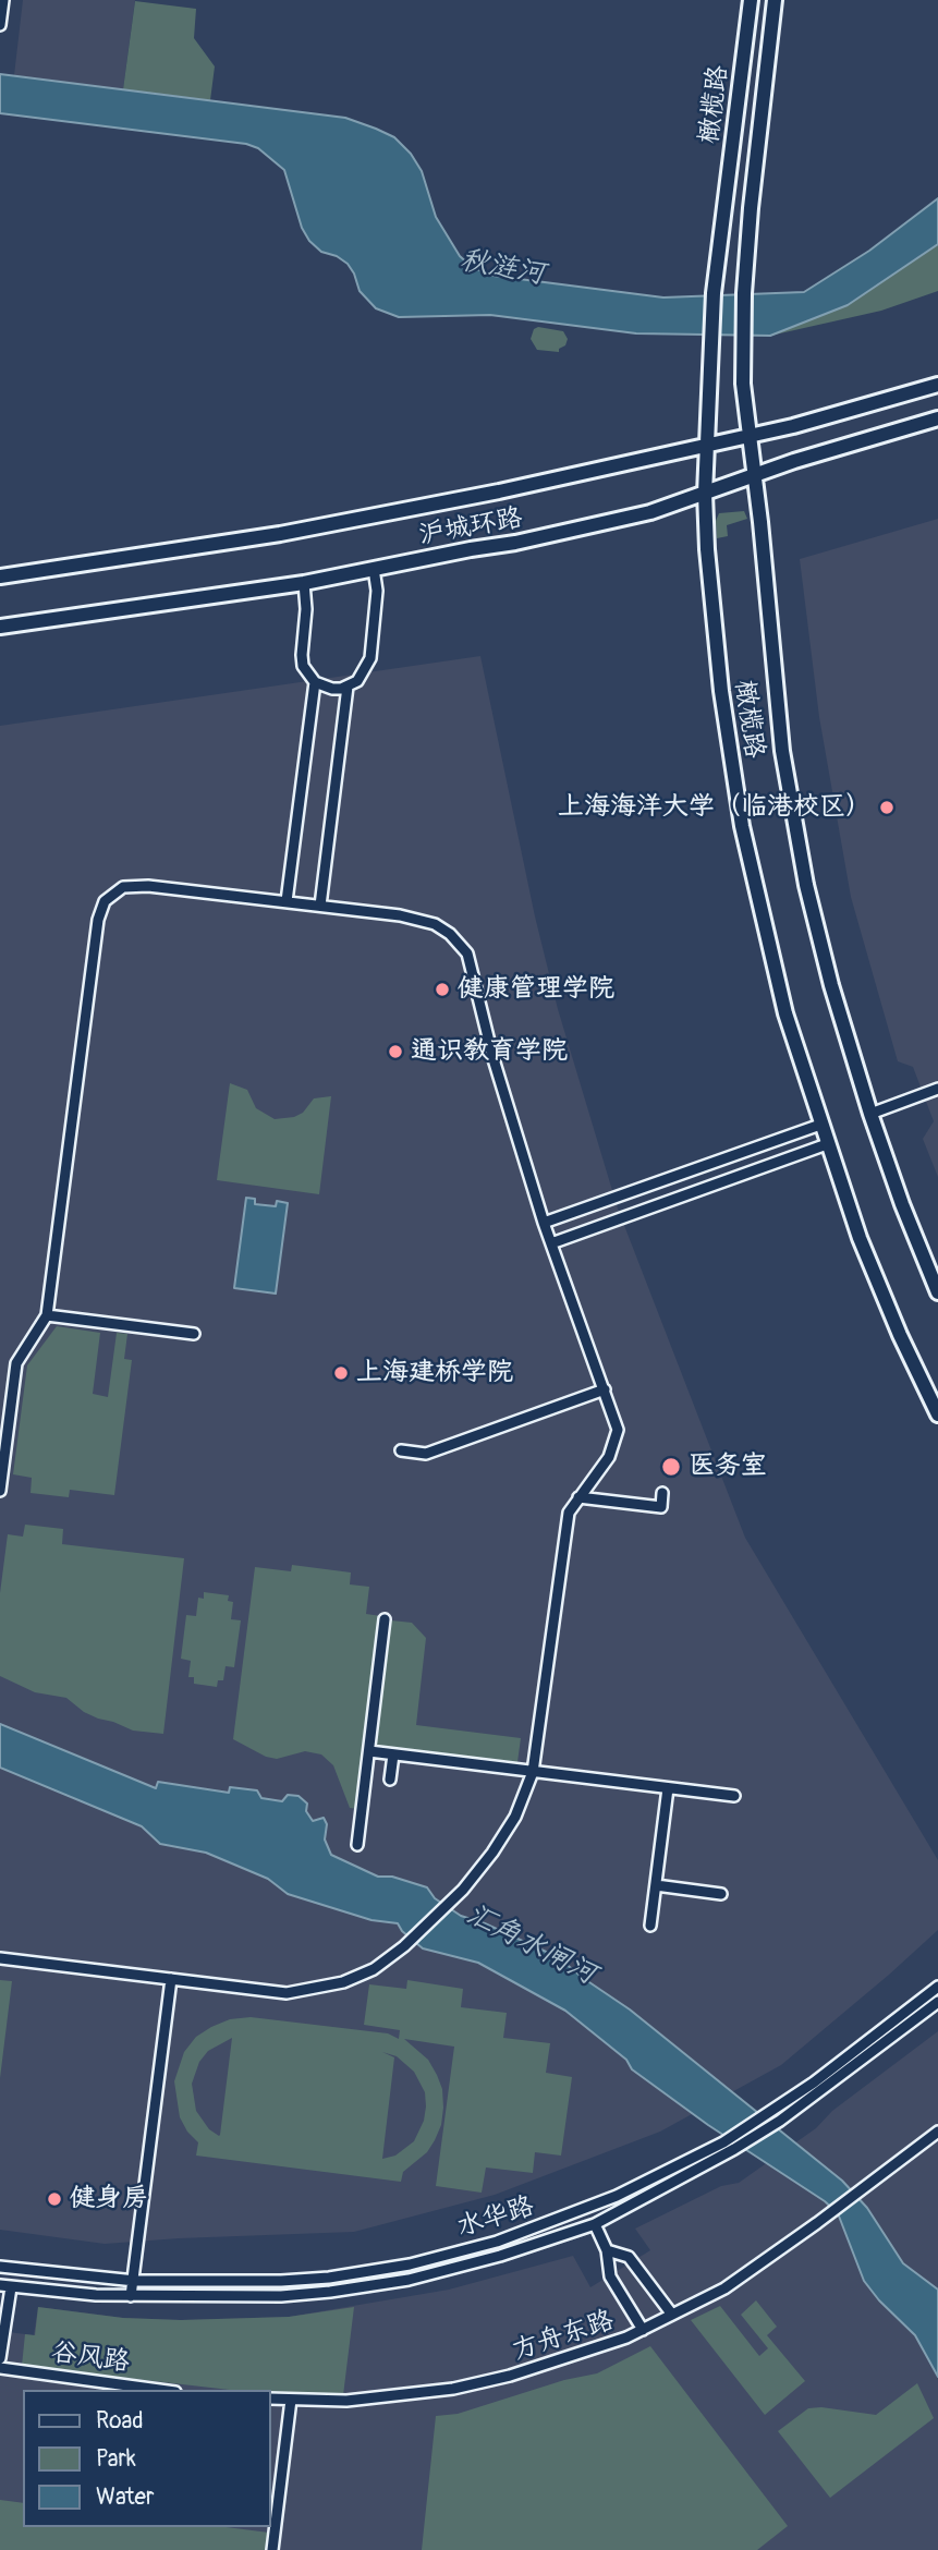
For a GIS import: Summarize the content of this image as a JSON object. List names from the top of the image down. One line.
{"streets":{"main road":["橄榄路","沪城环路"],"street":["水华路","方舟东路","谷风路"]},"crossings":[["橄榄路","沪城环路"]],"water":["秋涟河","汇角水闸河"],"places":["上海海洋大学（临港校区）","健康管理学院","通识教育学院","上海建桥学院","医务室","健身房"],"legend":["Road","Park","Water"]}
